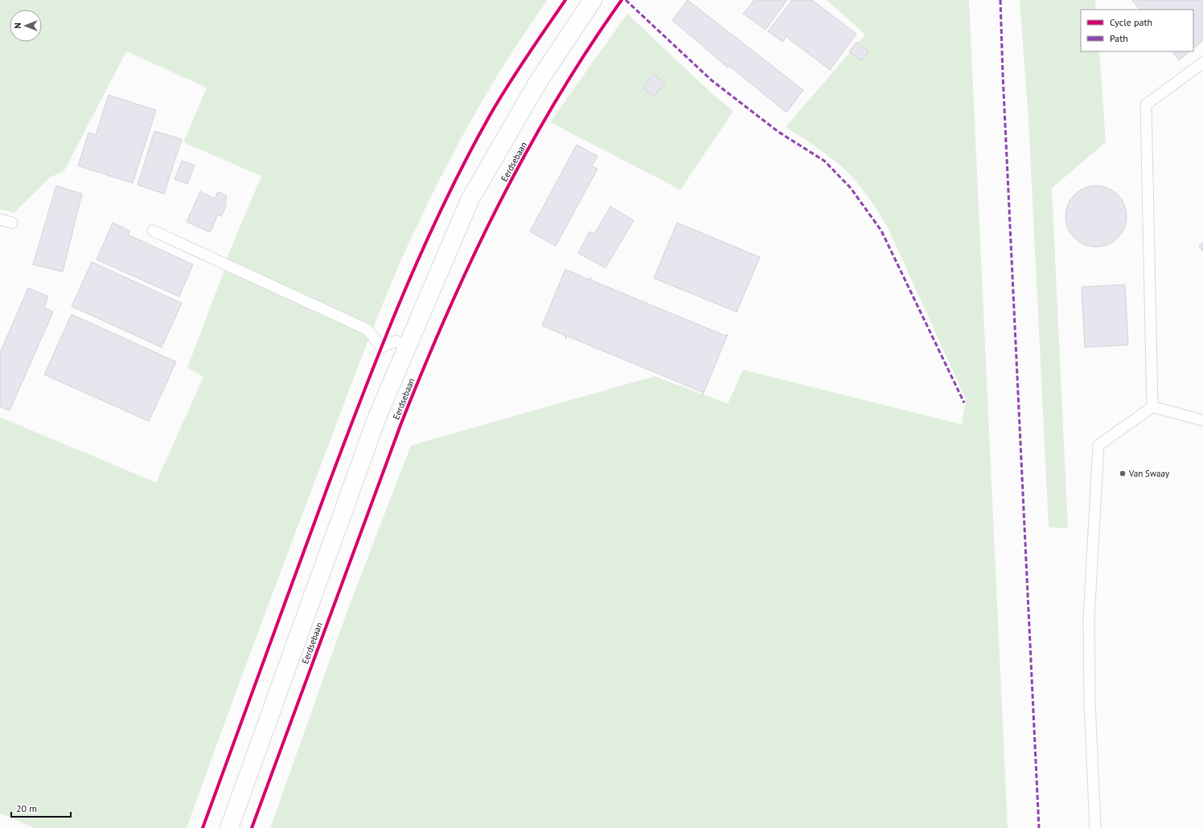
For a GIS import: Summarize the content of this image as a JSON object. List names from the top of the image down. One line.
{"streets":{"main road":["Eerdsebaan"]},"places":["Van Swaay"],"legend":["Cycle path","Path"],"scale_bar":"20 m","north":"left"}
